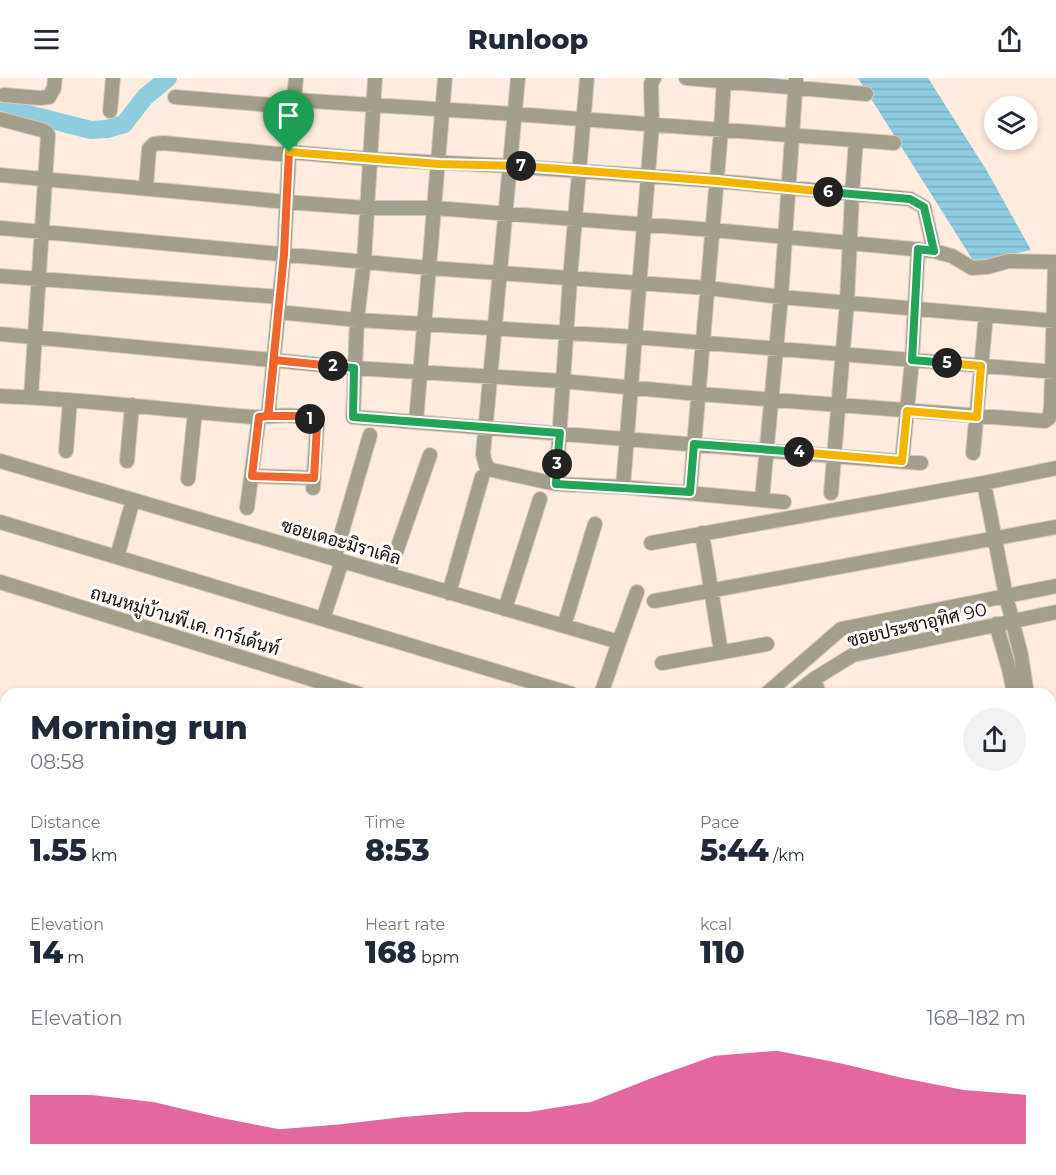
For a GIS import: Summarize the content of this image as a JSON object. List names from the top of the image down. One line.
{"streets":{"street":["ซอยเดอะมิราเคิล","ถนนหมู่บ้านพี.เค. การ์เด้นท์","ซอยประชาอุทิศ 90"]},"page":{"header":"Runloop","pins":["7","6","5","2","1","4","3"],"heading":["Morning run","08:58"],"stats":[["Distance","1.55 km"],["Time","8:53"],["Pace","5:44 /km"],["Elevation","14 m"],["Heart rate","168 bpm"],["kcal","110"]],"chart":["Elevation","168–182 m"]}}
